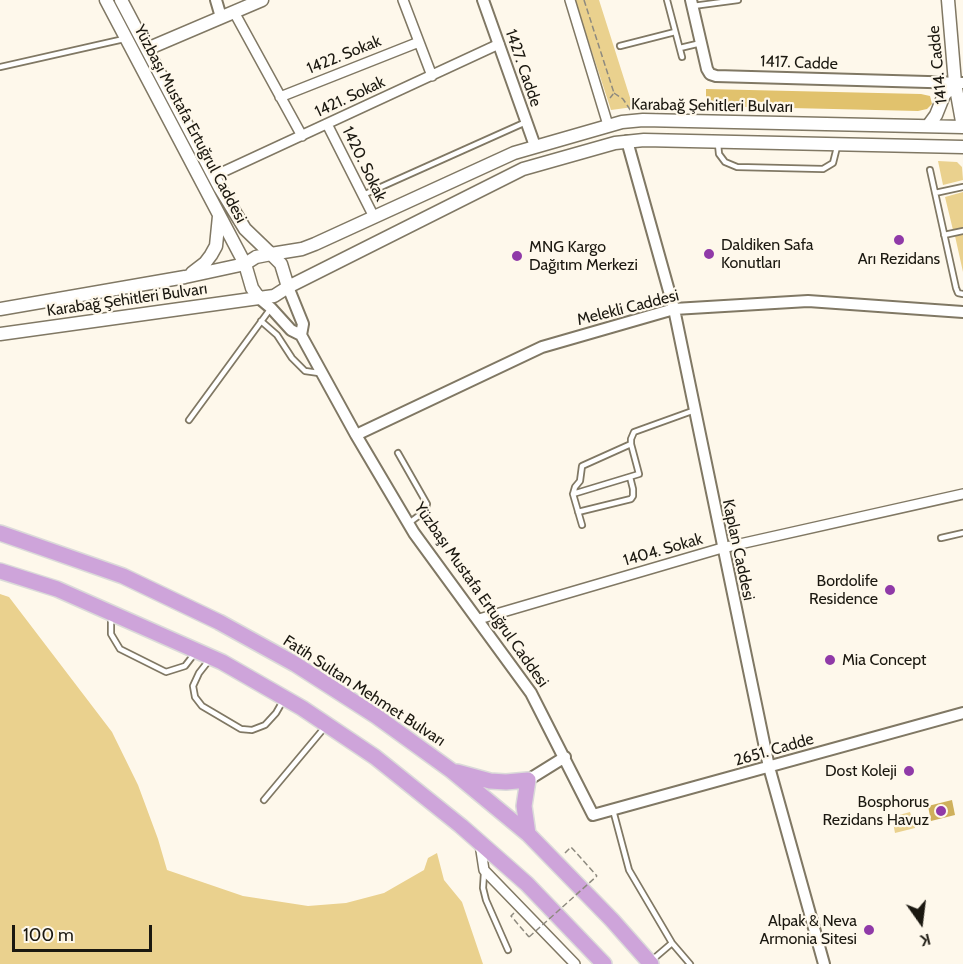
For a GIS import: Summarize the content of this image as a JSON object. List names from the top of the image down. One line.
{"streets":{"highway":["Fatih Sultan Mehmet Bulvarı"],"main road":["1414. Cadde","Karabağ Şehitleri Bulvarı","Yüzbaşı Mustafa Ertuğrul Caddesi"],"street":["1422. Sokak","1417. Cadde","1427. Cadde","1421. Sokak","1420. Sokak","Melekli Caddesi","1404. Sokak","Kaplan Caddesi","2651. Cadde"]},"crossings":[["1417. Cadde","1414. Cadde"],["1414. Cadde","Karabağ Şehitleri Bulvarı"],["1427. Cadde","1421. Sokak"],["1427. Cadde","Karabağ Şehitleri Bulvarı"],["1421. Sokak","Yüzbaşı Mustafa Ertuğrul Caddesi"],["1421. Sokak","1420. Sokak"],["Karabağ Şehitleri Bulvarı","Yüzbaşı Mustafa Ertuğrul Caddesi"],["Karabağ Şehitleri Bulvarı","1420. Sokak"],["Karabağ Şehitleri Bulvarı","Kaplan Caddesi"],["Yüzbaşı Mustafa Ertuğrul Caddesi","Melekli Caddesi"],["Yüzbaşı Mustafa Ertuğrul Caddesi","1404. Sokak"],["Yüzbaşı Mustafa Ertuğrul Caddesi","2651. Cadde"],["Melekli Caddesi","Kaplan Caddesi"],["1404. Sokak","Kaplan Caddesi"],["Kaplan Caddesi","2651. Cadde"]],"places":["Arı Rezidans","Daldiken Safa Konutları","MNG Kargo Dağıtım Merkezi","Bordolife Residence","Mia Concept","Dost Koleji","Bosphorus Rezidans Havuz","Alpak & Neva Armonia Sitesi"],"scale_bar":"100 m","north":"bottom"}
